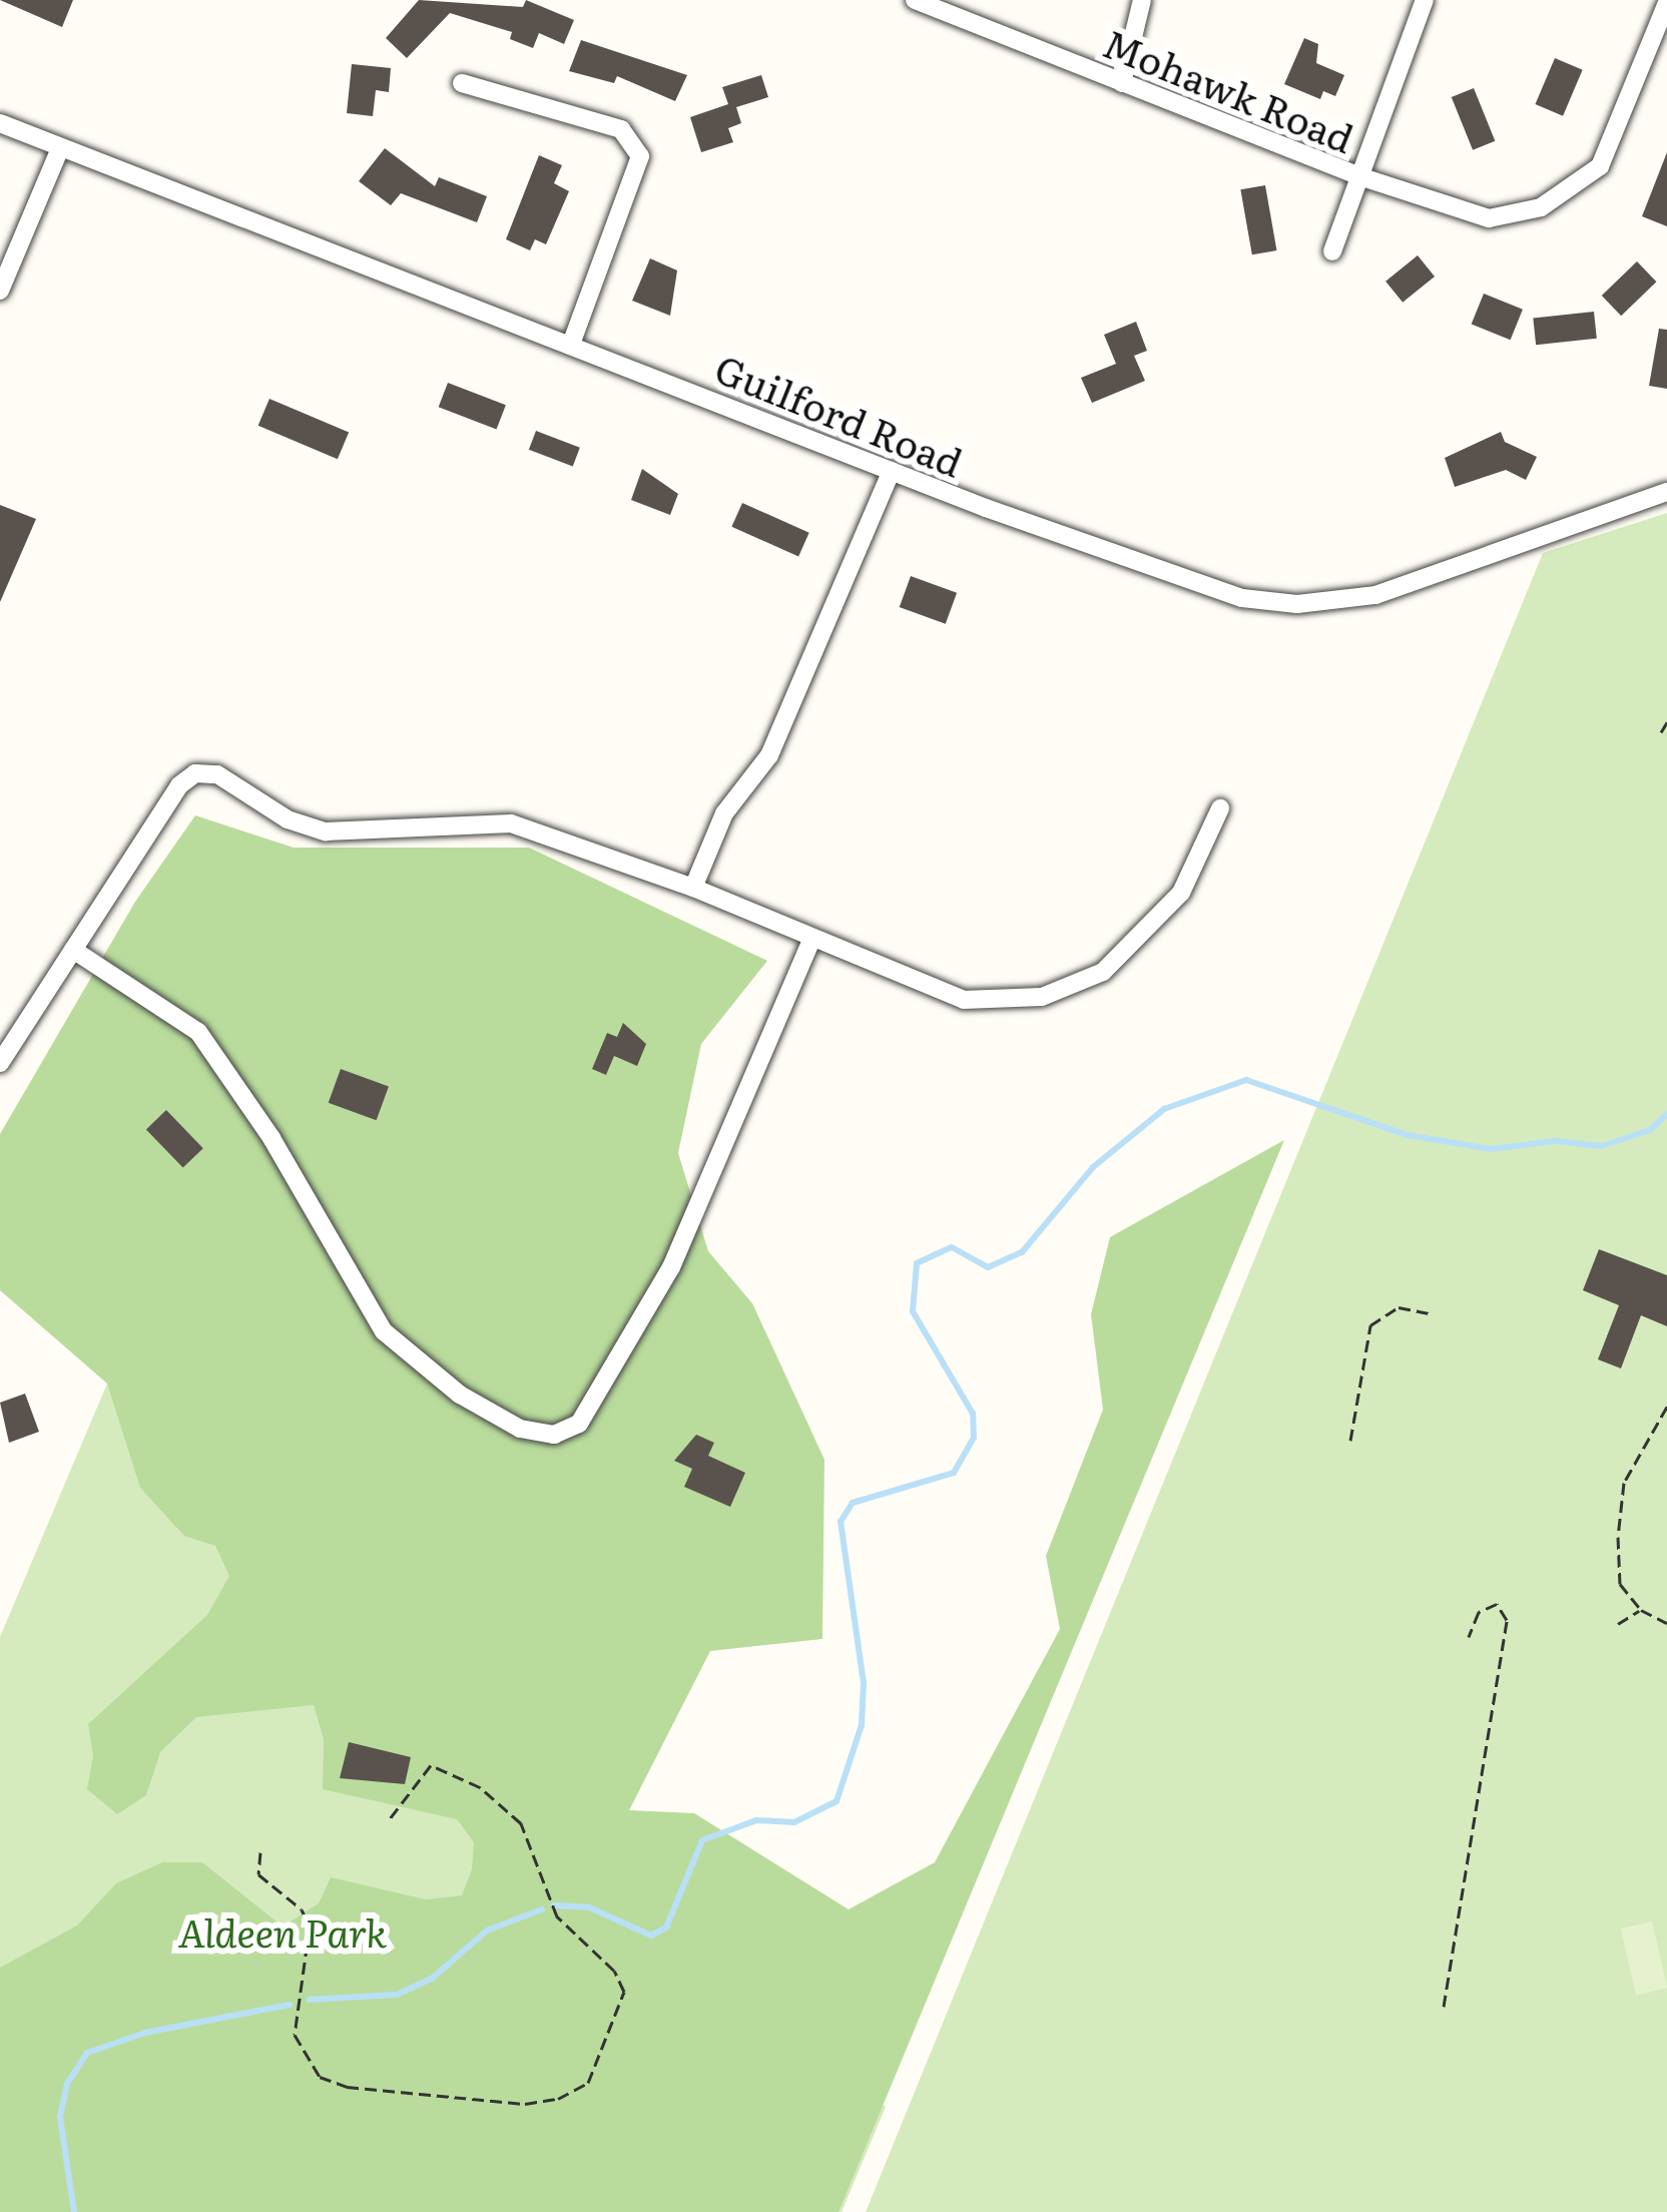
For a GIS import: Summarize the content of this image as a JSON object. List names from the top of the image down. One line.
{"streets":{"street":["Mohawk Road","Guilford Road"]},"parks":["Aldeen Park"]}
